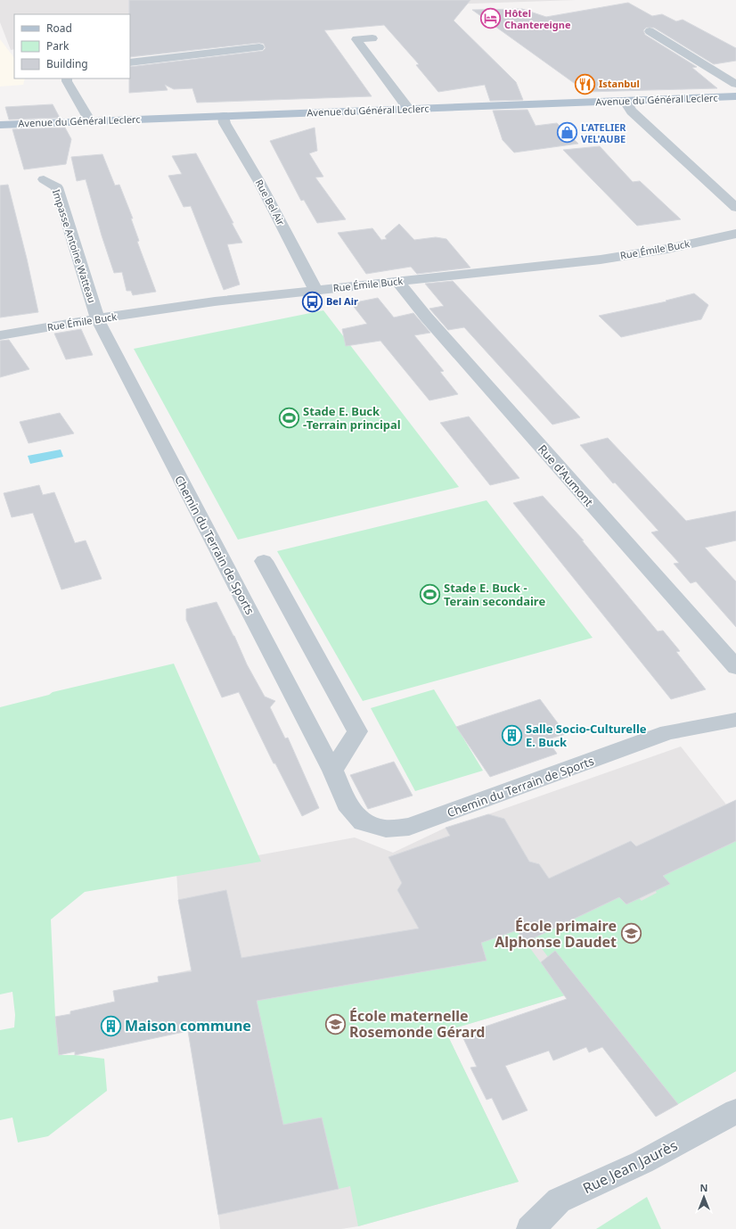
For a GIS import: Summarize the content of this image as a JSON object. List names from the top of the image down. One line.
{"streets":{"main road":["Avenue du Général Leclerc"],"street":["Rue Bel Air","Impasse Antoine Watteau","Rue Émile Buck","Rue d'Aumont","Chemin du Terrain de Sports","Rue Jean Jaurès"]},"crossings":[["Avenue du Général Leclerc","Rue Bel Air"],["Rue Bel Air","Rue Émile Buck"],["Impasse Antoine Watteau","Rue Émile Buck"],["Impasse Antoine Watteau","Chemin du Terrain de Sports"],["Rue Émile Buck","Rue d'Aumont"],["Rue Émile Buck","Chemin du Terrain de Sports"]],"places":{"hotel":["Hôtel Chantereigne"],"restaurant":["Istanbul"],"shop":["L'ATELIER VEL'AUBE"],"bus stop":["Bel Air"],"sports":["Stade E. Buck -Terrain principal","Stade E. Buck - Terain secondaire"],"building":["Salle Socio-Culturelle E. Buck","Maison commune"],"school or university":["École primaire Alphonse Daudet","École maternelle Rosemonde Gérard"]},"legend":["Road","Park","Building"],"north":"top"}
